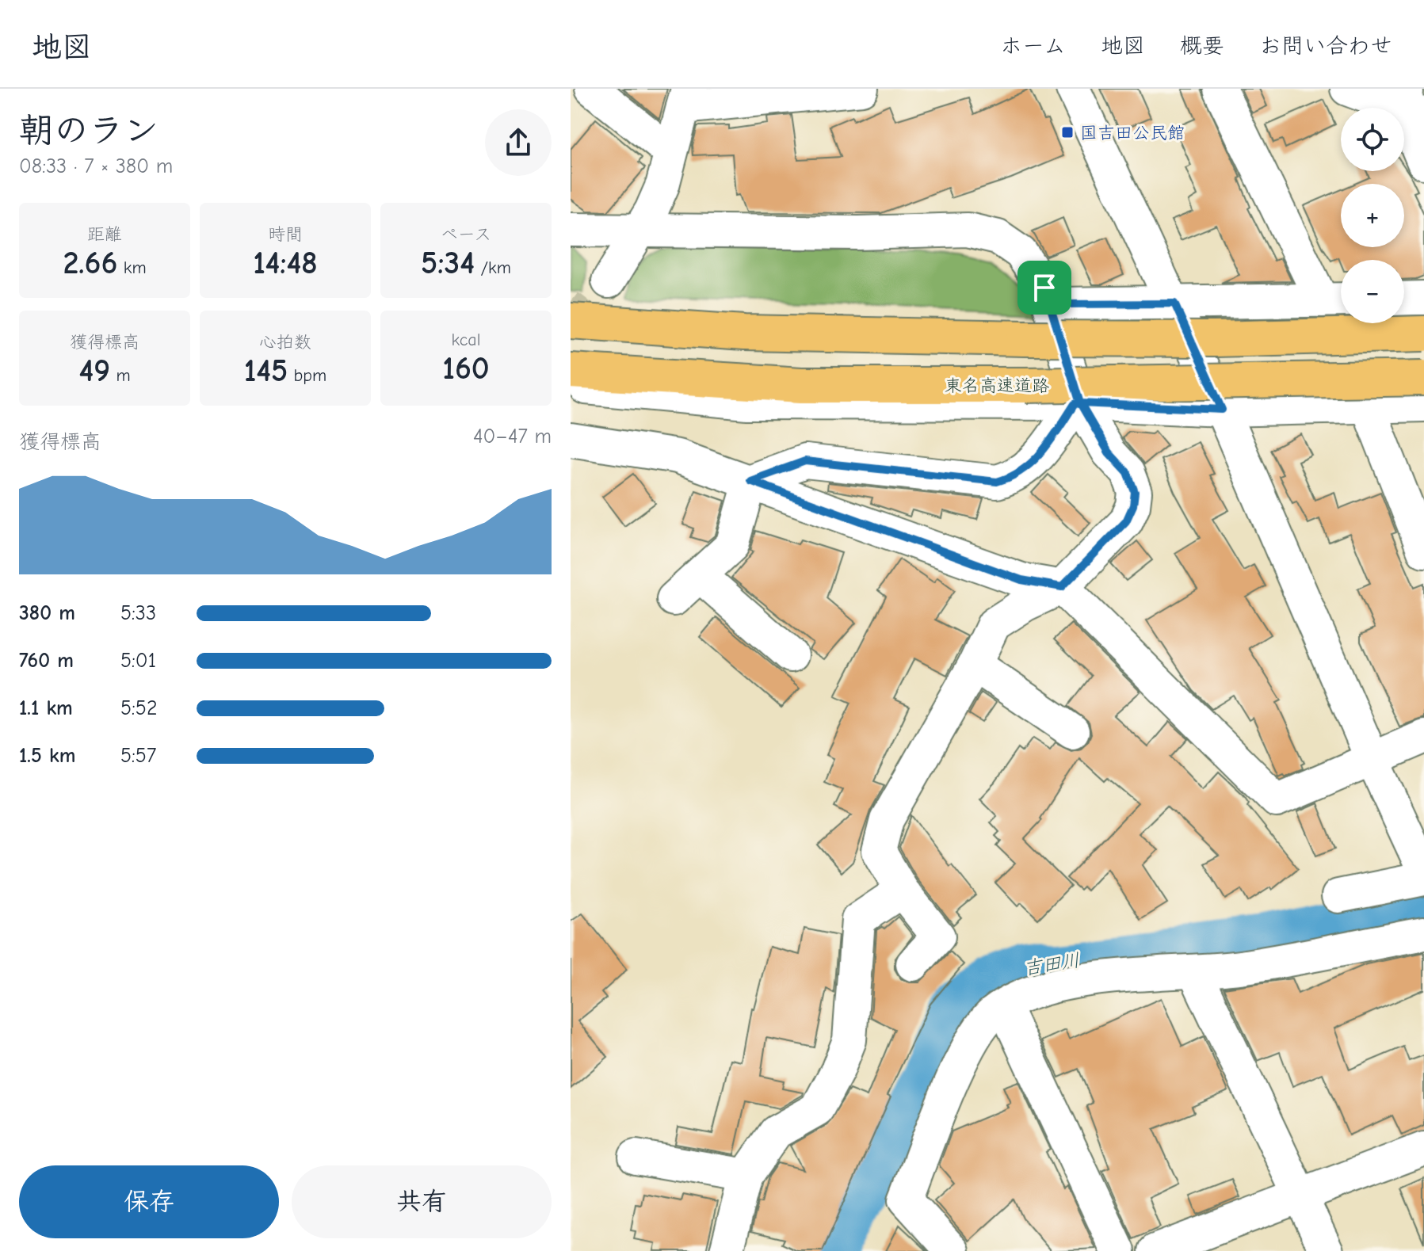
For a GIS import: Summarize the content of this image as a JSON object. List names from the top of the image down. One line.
{"streets":{"highway":["東名高速道路"]},"water":["吉田川"],"places":{"transit":["国吉田公民館"]},"page":{"header":"地図","nav":["ホーム","地図","概要","お問い合わせ"],"heading":["朝のラン","08:33 · 7 × 380 m"],"map_buttons":["+","−"],"stats":[["距離","2.66 km"],["時間","14:48"],["ペース","5:34 /km"],["獲得標高","49 m"],["心拍数","145 bpm"],["kcal","160"]],"chart":["獲得標高","40–47 m"],"list":[{"name":"380 m","note":"5:33"},{"name":"760 m","note":"5:01"},{"name":"1.1 km","note":"5:52"},{"name":"1.5 km","note":"5:57"}],"buttons":["保存","共有"]}}
